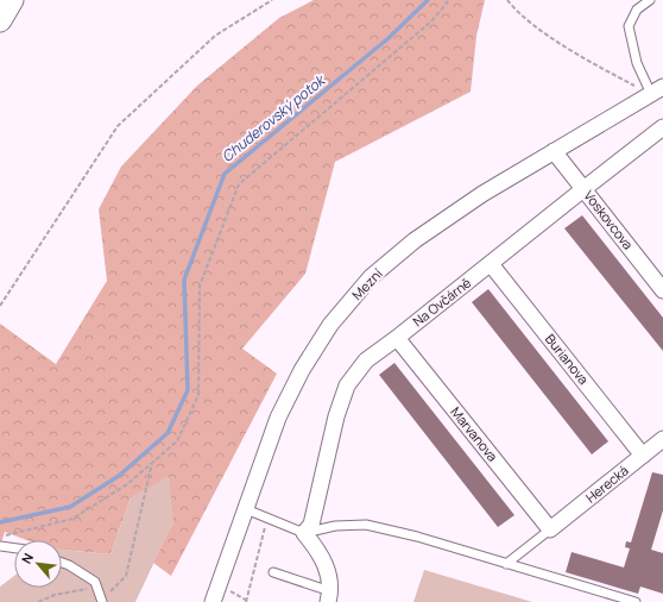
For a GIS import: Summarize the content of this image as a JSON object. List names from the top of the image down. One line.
{"streets":{"street":["Voskovcova","Mezní","Na Ovčárně","Burianova","Marvanova","Herecká"]},"crossings":[["Voskovcova","Mezní"],["Voskovcova","Na Ovčárně"],["Na Ovčárně","Burianova"],["Na Ovčárně","Marvanova"],["Burianova","Herecká"],["Marvanova","Herecká"]],"water":["Chuderovský potok"],"north":"top left"}
